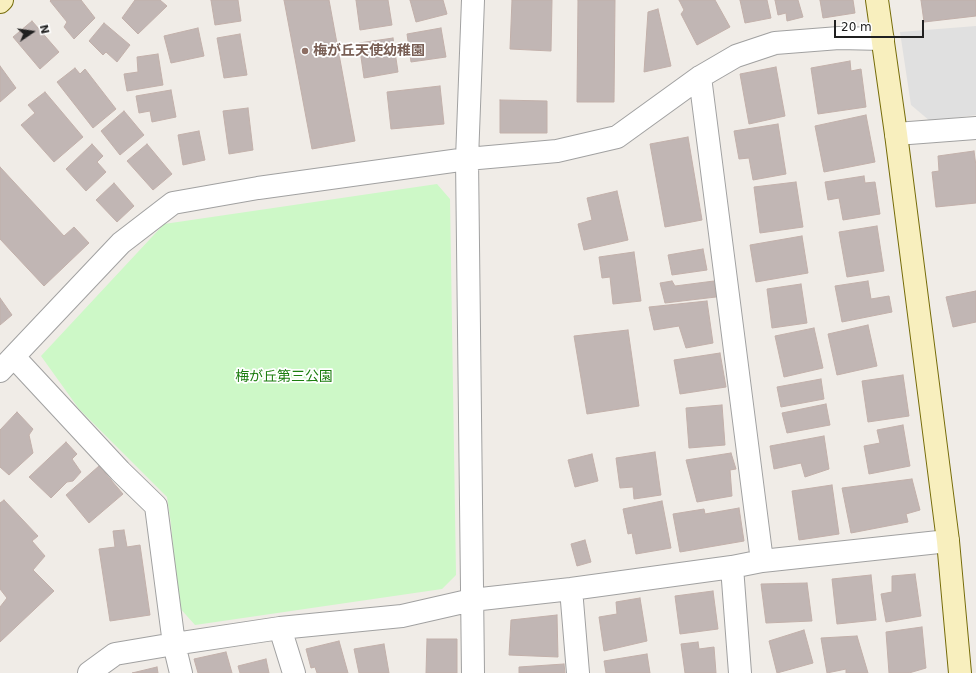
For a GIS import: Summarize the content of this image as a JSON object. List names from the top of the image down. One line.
{"parks":["梅が丘第三公園"],"places":["梅が丘天使幼稚園"],"scale_bar":"20 m","north":"right"}
